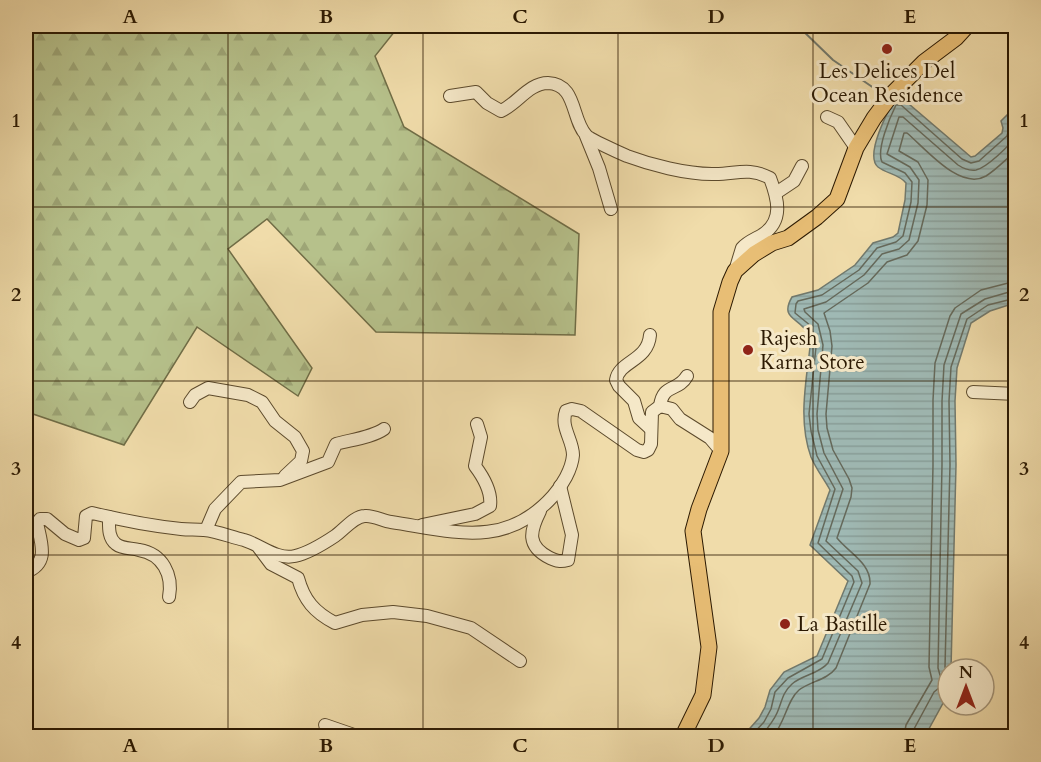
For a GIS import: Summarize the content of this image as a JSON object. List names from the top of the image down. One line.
{"places":["Les Delices Del Ocean Residence","Rajesh Karna Store","La Bastille"],"north":"top","grid":{"columns":["A","B","C","D","E"],"rows":["1","2","3","4"]}}
